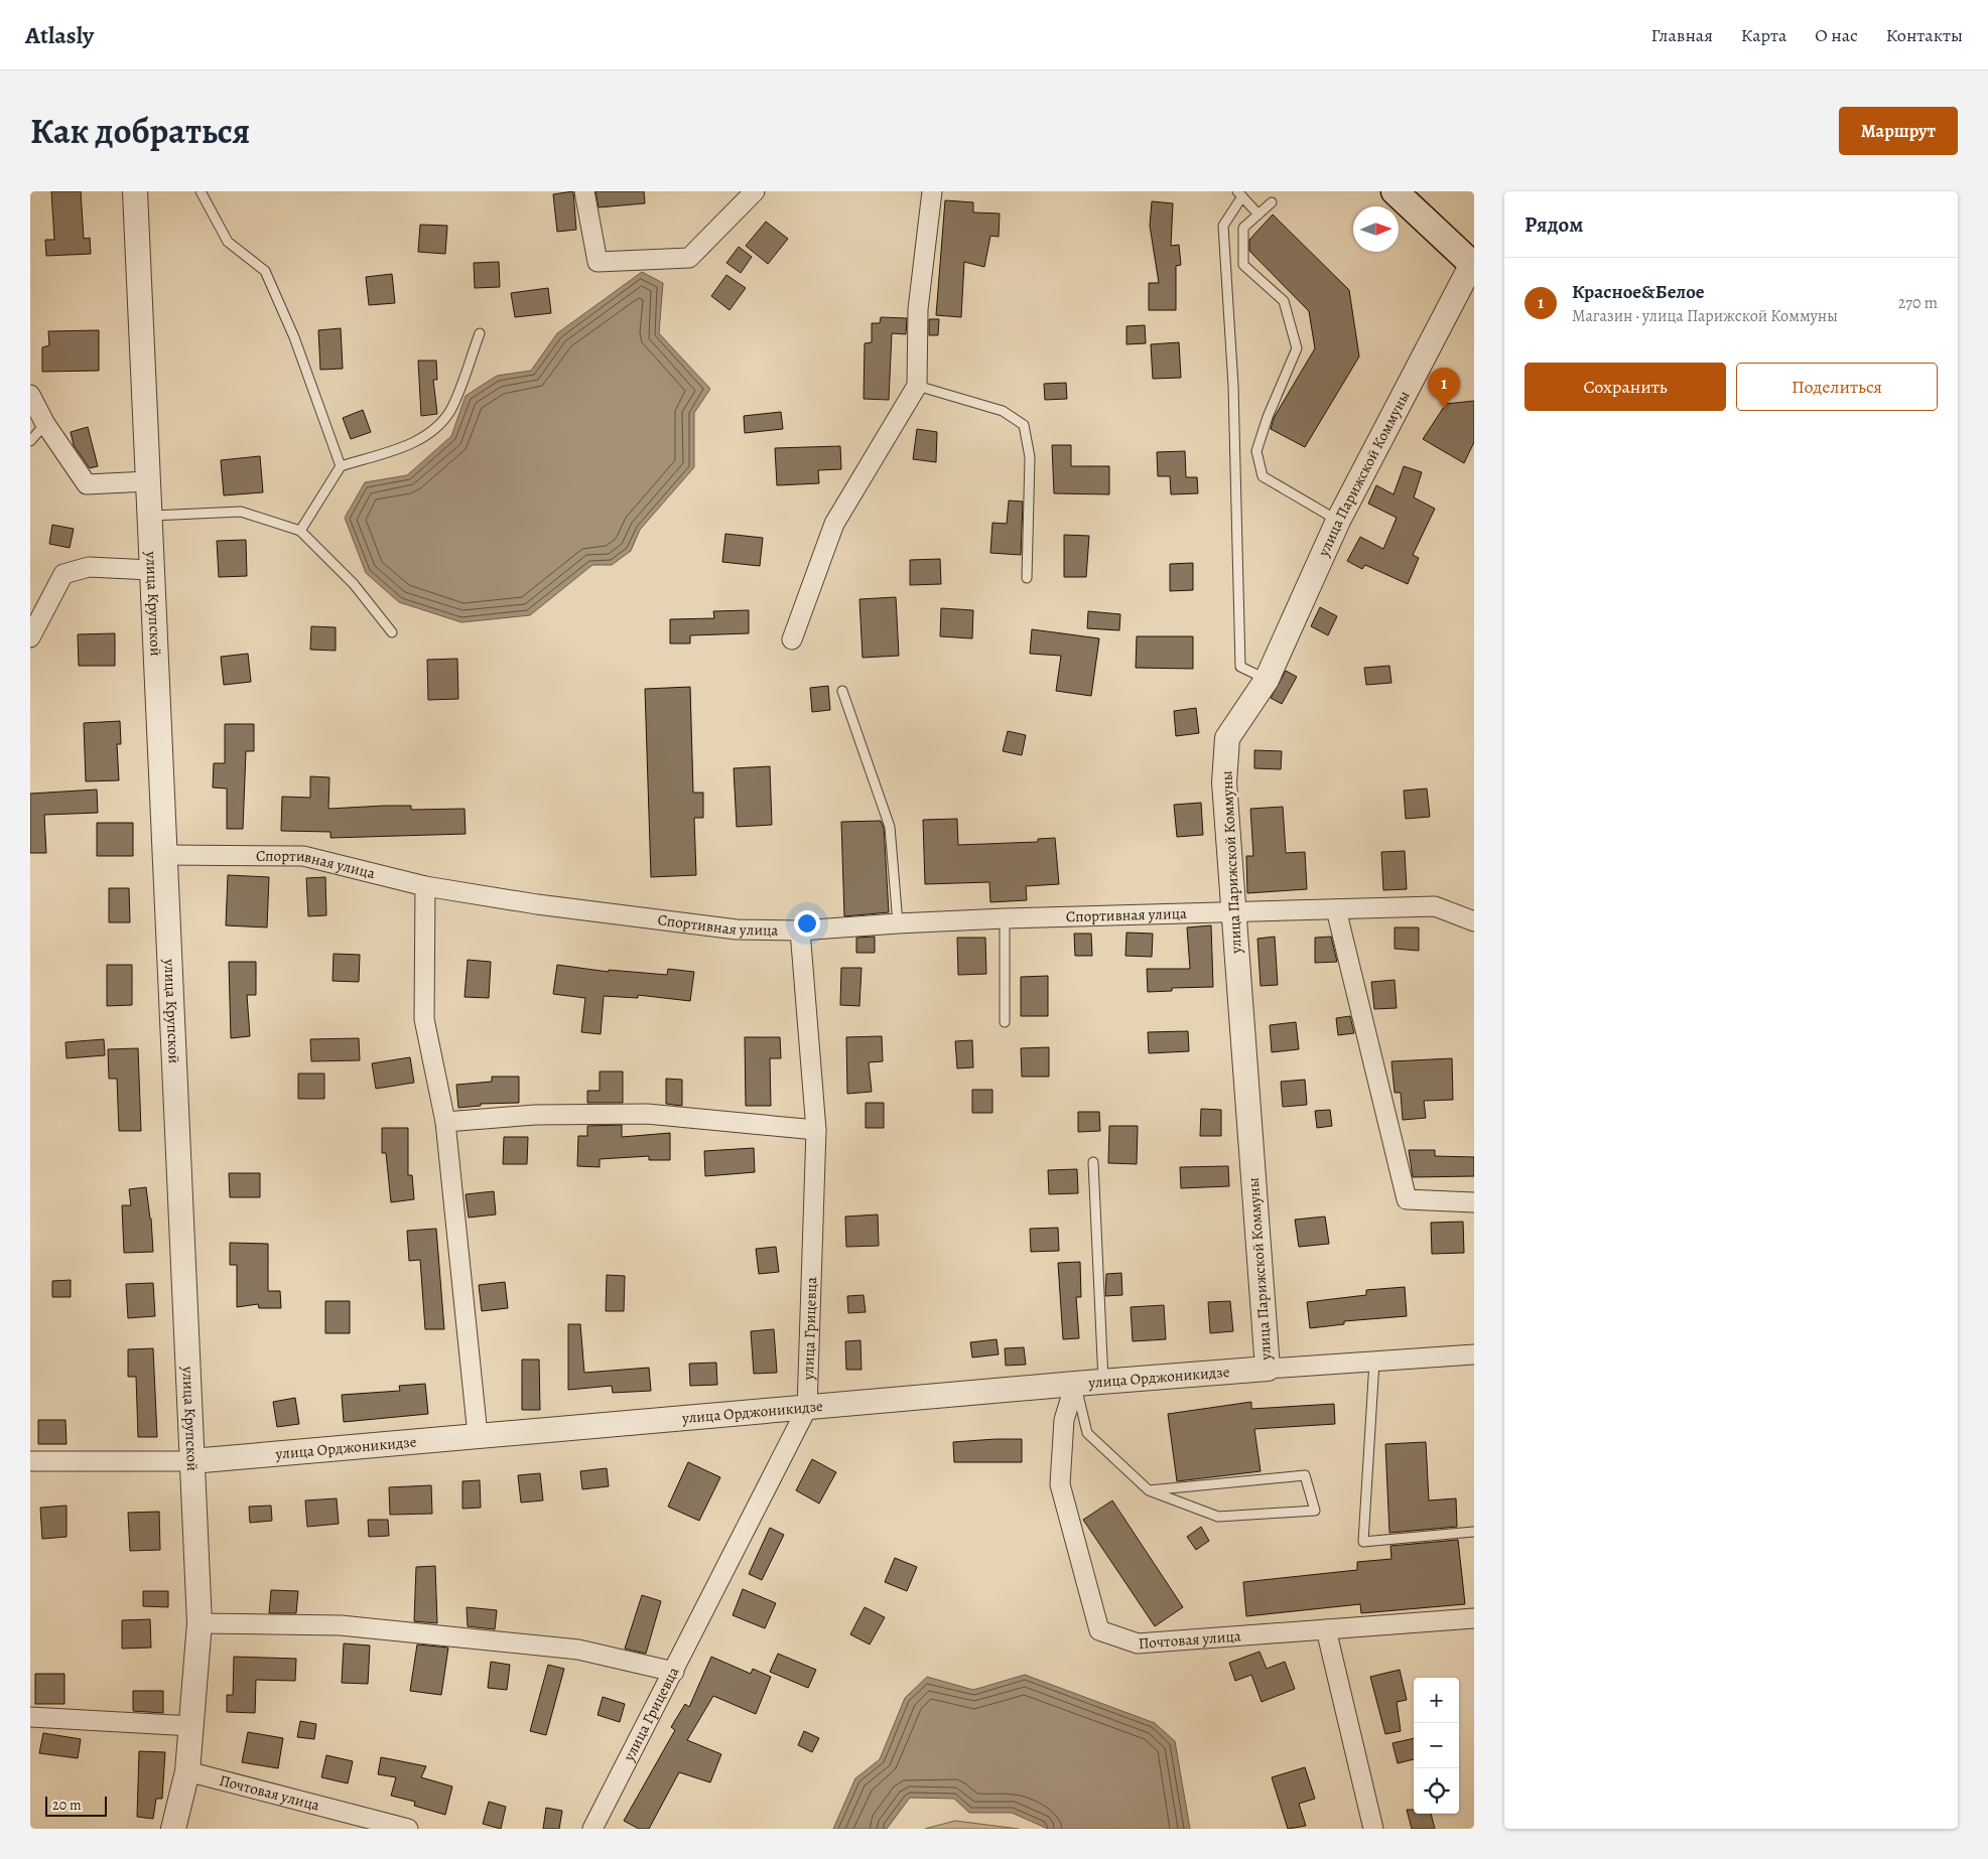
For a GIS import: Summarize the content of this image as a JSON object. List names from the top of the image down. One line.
{"streets":{"street":["улица Парижской Коммуны","улица Крупской","Спортивная улица","улица Грицевца","улица Орджоникидзе","Почтовая улица"]},"crossings":[["улица Парижской Коммуны","Спортивная улица"],["улица Парижской Коммуны","улица Орджоникидзе"],["улица Крупской","Спортивная улица"],["улица Крупской","улица Орджоникидзе"],["улица Крупской","Почтовая улица"],["Спортивная улица","улица Грицевца"],["улица Грицевца","улица Орджоникидзе"],["улица Орджоникидзе","Почтовая улица"]],"scale_bar":"20 m","north":"right","page":{"header":"Atlasly","nav":["Главная","Карта","О нас","Контакты"],"title":"Как добраться","buttons":["Маршрут",["Сохранить","Поделиться"]],"heading":"Рядом","list":[{"mark":"1","name":"Красное&Белое","note":"Магазин · улица Парижской Коммуны","value":"270 m"}],"pins":"1","map_buttons":["+","−"],"scale":"20 m"}}
